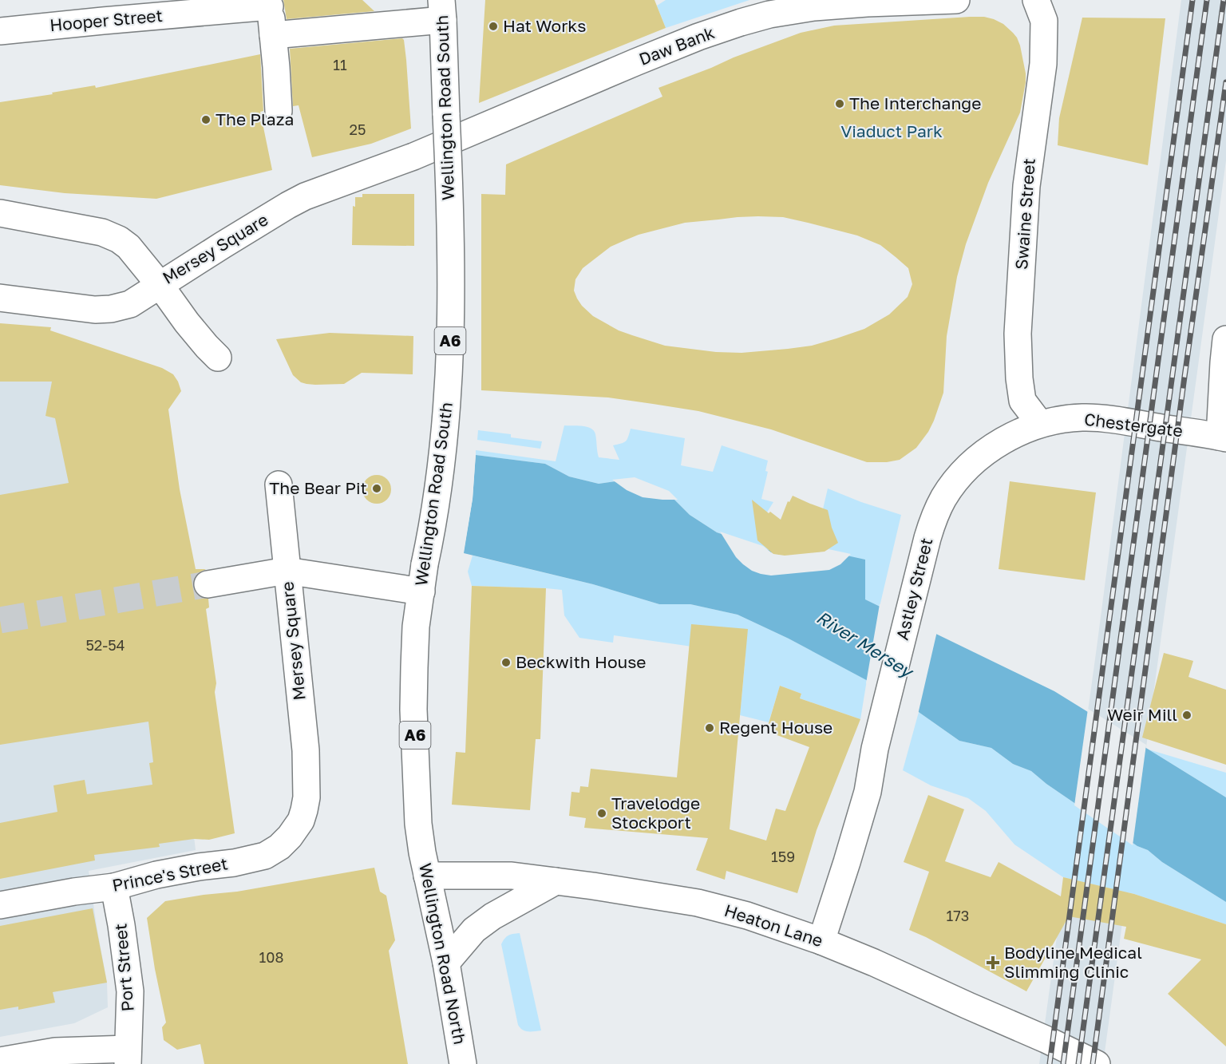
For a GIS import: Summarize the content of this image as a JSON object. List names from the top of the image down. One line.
{"streets":{"main road":["Hooper Street","Daw Bank","Wellington Road South","Swaine Street","Mersey Square","A6","Chestergate","Astley Street","Prince's Street","Heaton Lane","Wellington Road North","Port Street"]},"crossings":[["Daw Bank","Mersey Square"],["Wellington Road South","Wellington Road North"],["Swaine Street","Chestergate"],["Swaine Street","Astley Street"],["Mersey Square","Prince's Street"],["Chestergate","Astley Street"],["Astley Street","Heaton Lane"],["Prince's Street","Port Street"],["Heaton Lane","Wellington Road North"]],"water":["River Mersey"],"parks":["Viaduct Park"],"places":{"other":["Hat Works","The Interchange","The Plaza","The Bear Pit","Beckwith House","Weir Mill","Regent House","Travelodge Stockport"],"health":["Bodyline Medical Slimming Clinic"]},"house_numbers":["11","25","52-54","159","173","108"]}
